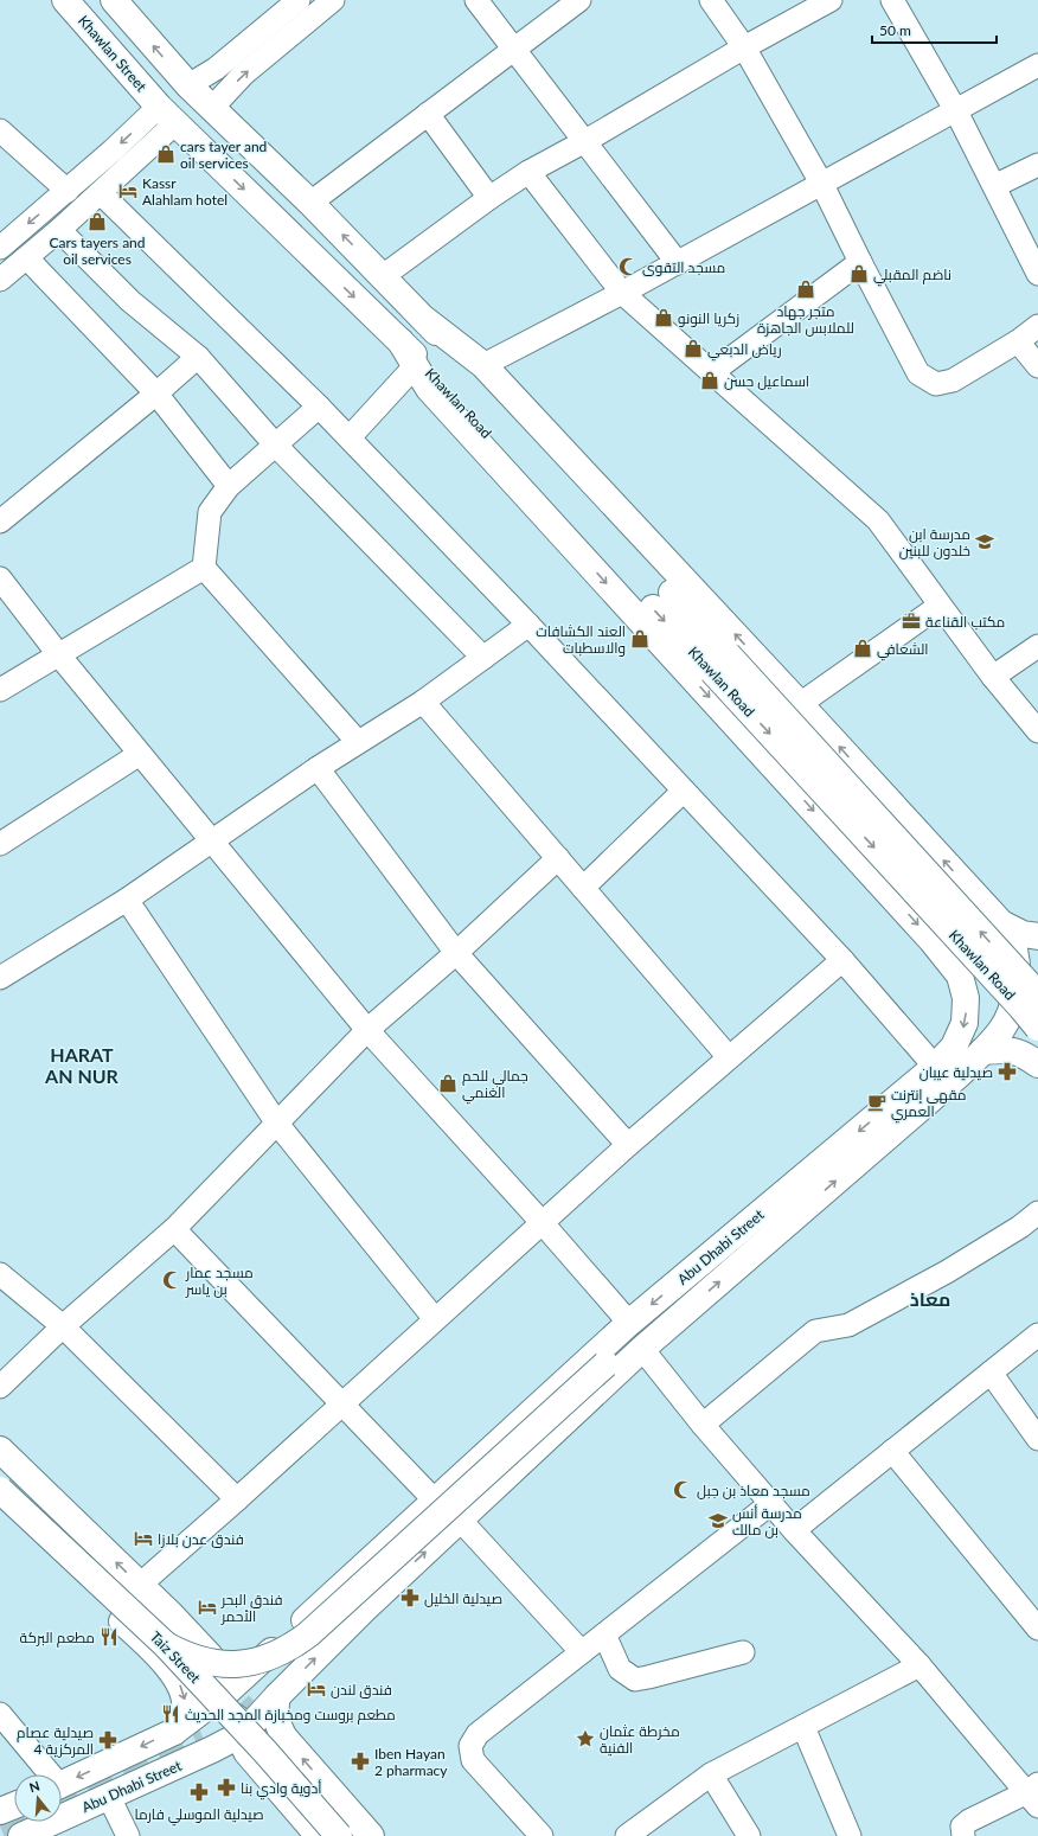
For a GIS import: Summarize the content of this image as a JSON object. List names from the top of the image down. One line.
{"streets":{"main road":["Khawlan Street","Khawlan Road","Abu Dhabi Street","Taiz Street"]},"crossings":[["Khawlan Street","Khawlan Road"],["Khawlan Road","Abu Dhabi Street"]],"districts":["HARAT AN NUR","معاذ"],"places":{"shop":["cars tayer and oil services","Cars tayers and oil services","ناضم المقبلي","متجر جهاد للملابس الجاهزة","زكريا النونو","رياض الدبعي","اسماعيل حسن","العند الكشافات والاسطبات","الشعافي","جمالي للحم الغنمي"],"hotel":["Kassr Alahlam hotel","فندق عدن بلازا","فندق البحر الأحمر","فندق لندن"],"mosque":["مسجد التقوى","مسجد عمار بن ياسر","مسجد معاذ بن جبل"],"school or university":["مدرسة ابن خلدون للبنين","مدرسة أنس بن مالك"],"office":["مكتب القناعة"],"pharmacy":["صيدلية عيبان","صيدلية الخليل","صيدلية عصام المركزية 4","Iben Hayan 2 pharmacy","أدوية وادي بنا","صيدلية الموسلي فارما"],"cafe":["مقهى إنترنت العمري"],"restaurant":["مطعم البركة","مطعم بروست ومخبازة المجد الحديث"],"place":["مخرطة عثمان الفنية"]},"scale_bar":"50 m","north":"top"}
